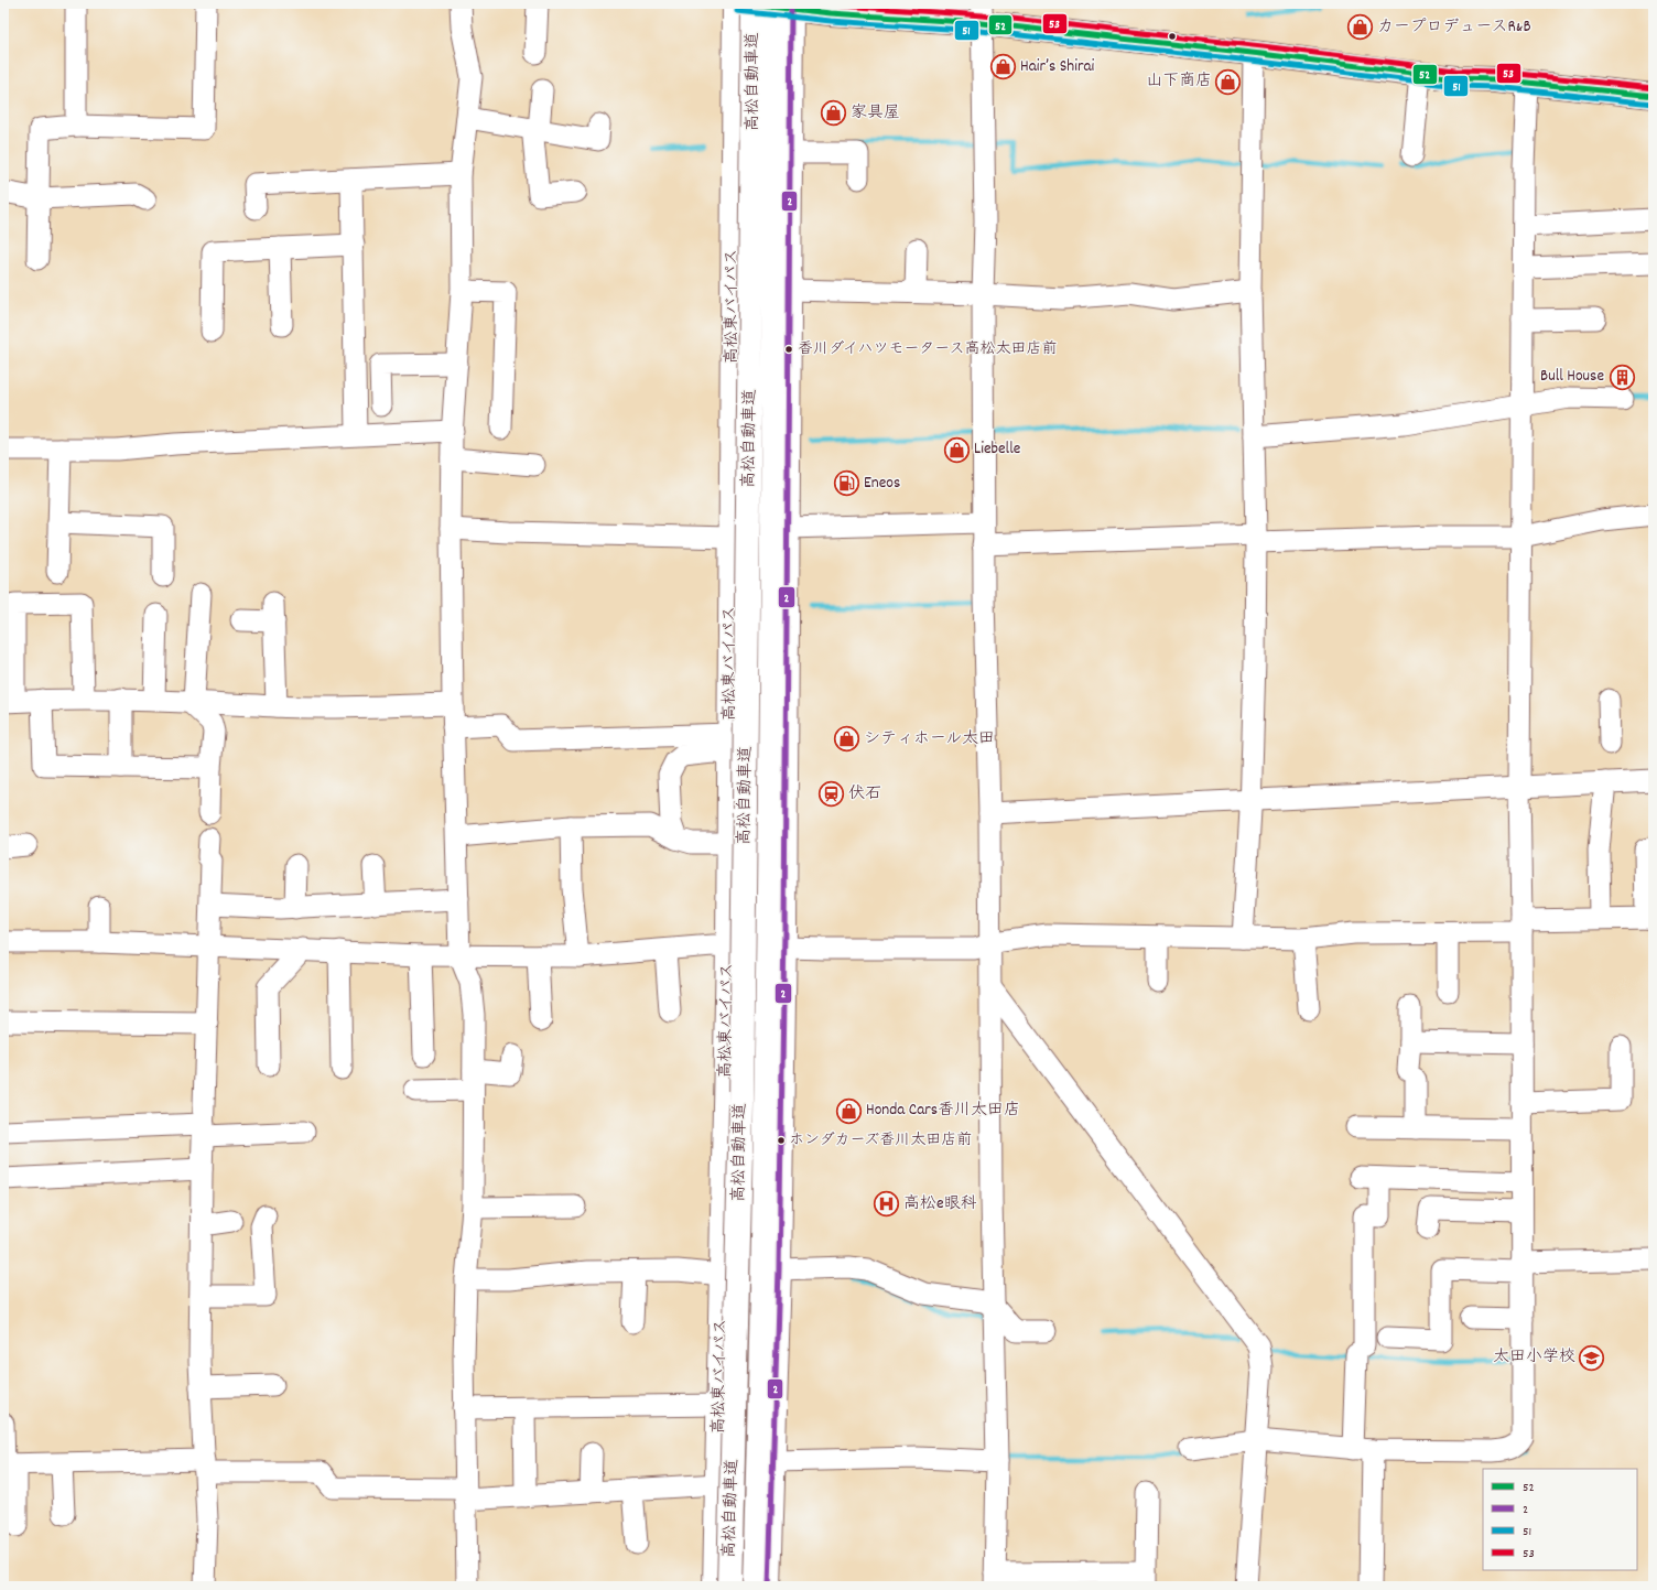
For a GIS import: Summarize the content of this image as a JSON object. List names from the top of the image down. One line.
{"streets":{"main road":["高松自動車道","高松東バイパス"]},"places":{"shop":["カープロデュースR&B","Hair’s Shirai","山下商店","家具屋","Liebelle","シティホール太田","Honda Cars香川太田店"],"other":["香川ダイハツモータース高松太田店前","ホンダカーズ香川太田店前"],"building":["Bull House"],"fuel station":["Eneos"],"station":["伏石"],"hospital":["高松e眼科"],"school or university":["太田小学校"]},"lines":["transit line 52","transit line 2","transit line 53","transit line 51"],"legend":["52","2","51","53"]}
